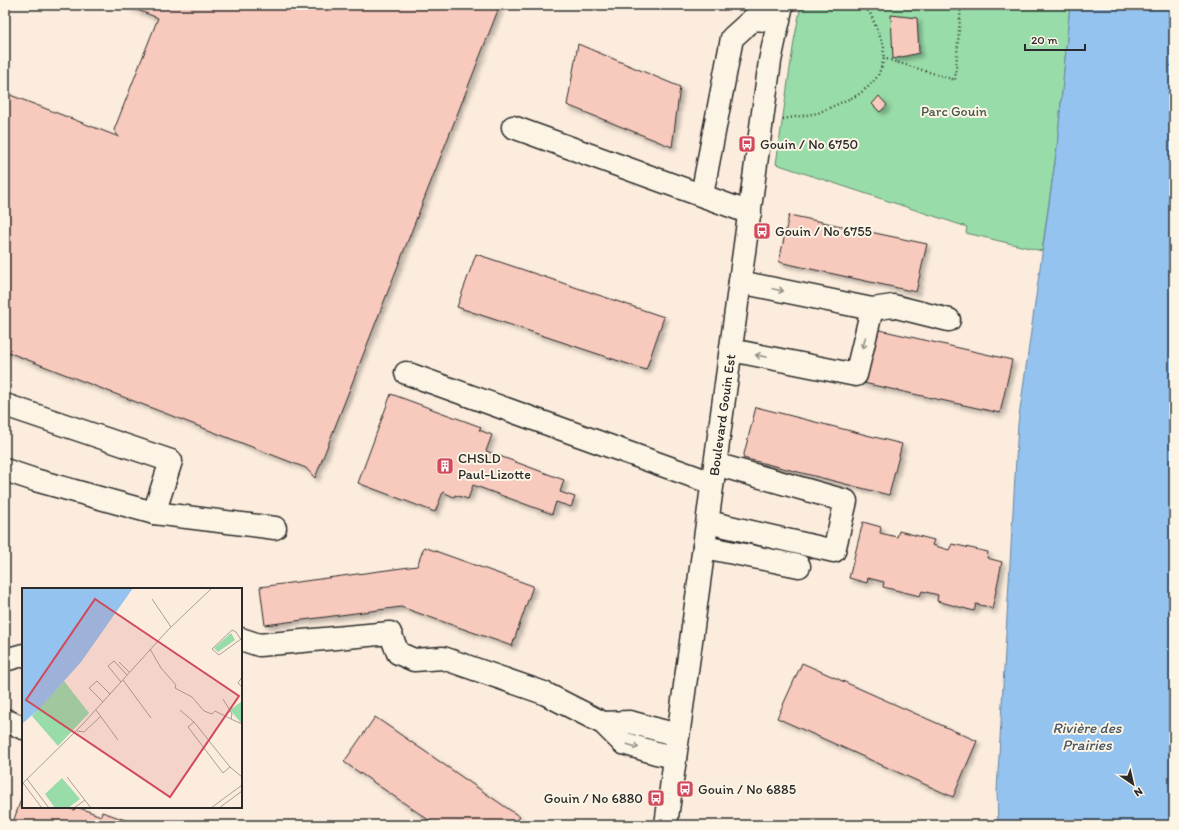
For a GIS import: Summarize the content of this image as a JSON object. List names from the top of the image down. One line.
{"streets":{"street":["Boulevard Gouin Est"]},"water":["Rivière des Prairies"],"parks":["Parc Gouin"],"places":{"bus stop":["Gouin / No 6750","Gouin / No 6755","Gouin / No 6885","Gouin / No 6880"],"building":["CHSLD Paul-Lizotte"]},"scale_bar":"20 m","north":"bottom right"}
